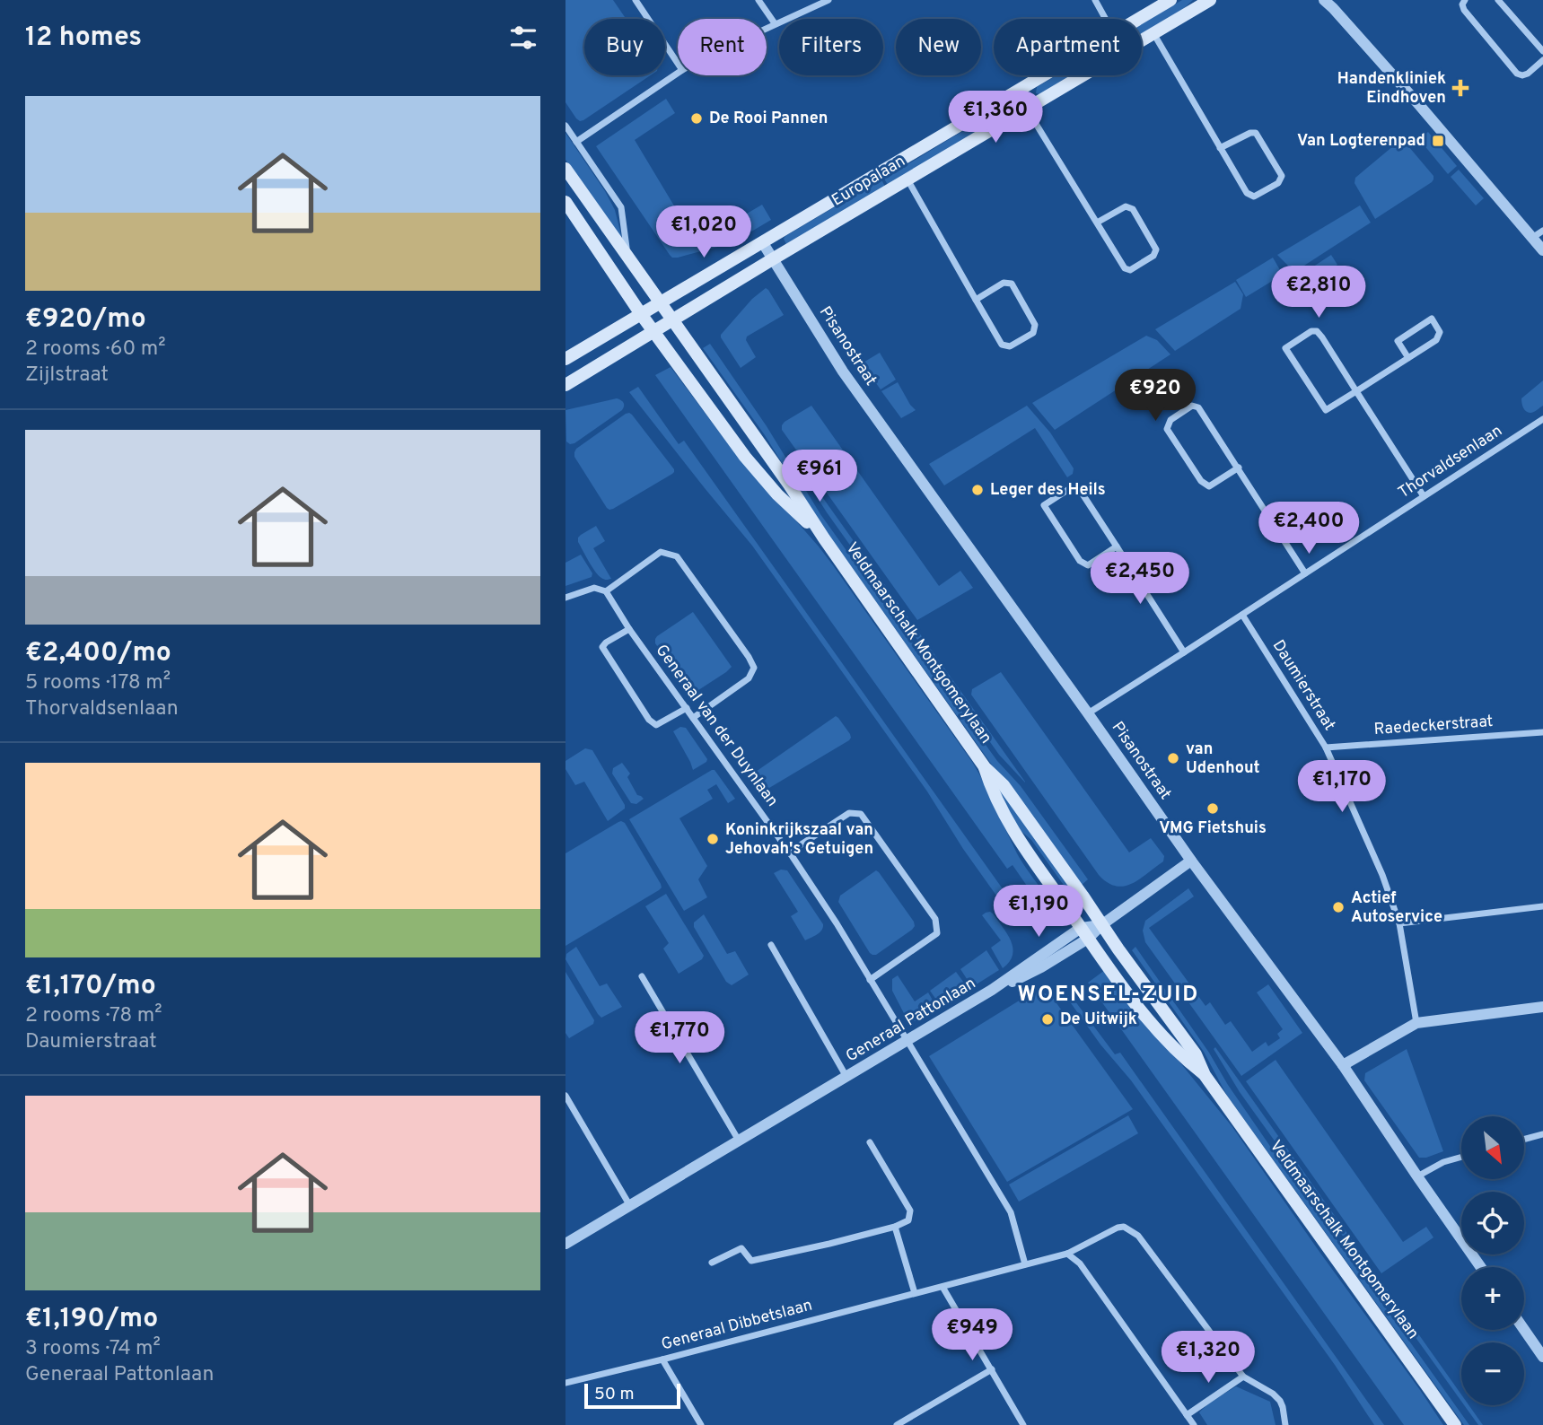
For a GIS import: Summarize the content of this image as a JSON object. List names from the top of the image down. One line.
{"streets":{"main road":["Europalaan","Veldmaarschalk Montgomerylaan"],"street":["Pisanostraat","Thorvaldsenlaan","Daumierstraat","Generaal van der Duynlaan","Raedeckerstraat","Generaal Pattonlaan","Generaal Dibbetslaan"]},"crossings":[["Europalaan","Pisanostraat"],["Europalaan","Veldmaarschalk Montgomerylaan"],["Pisanostraat","Thorvaldsenlaan"],["Thorvaldsenlaan","Daumierstraat"],["Veldmaarschalk Montgomerylaan","Generaal Pattonlaan"],["Daumierstraat","Raedeckerstraat"],["Generaal van der Duynlaan","Generaal Pattonlaan"],["Generaal van der Duynlaan","Generaal Dibbetslaan"]],"districts":["WOENSEL-ZUID"],"places":{"health":["Handenkliniek Eindhoven"],"other":["De Rooi Pannen","Leger des Heils","van Udenhout","VMG Fietshuis","Koninkrijkszaal van Jehovah's Getuigen","Actief Autoservice","De Uitwijk"],"transit":["Van Logterenpad"]},"scale_bar":"50 m","north":"bottom right","page":{"heading":"12 homes","chip":["Buy","Rent","Filters","New","Apartment"],"list":[{"name":"€920/mo","note":"2 rooms · 60 m² · Zijlstraat"},{"name":"€2,400/mo","note":"5 rooms · 178 m² · Thorvaldsenlaan"},{"name":"€1,170/mo","note":"2 rooms · 78 m² · Daumierstraat"},{"name":"€1,190/mo","note":"3 rooms · 74 m² · Generaal Pattonlaan"}],"price":["€1,360","€1,020","€2,810","€920","€961","€2,400","€2,450","€1,170","€1,190","€1,770","€949","€1,320"],"map_buttons":["+","−"],"scale":"50 m"}}
